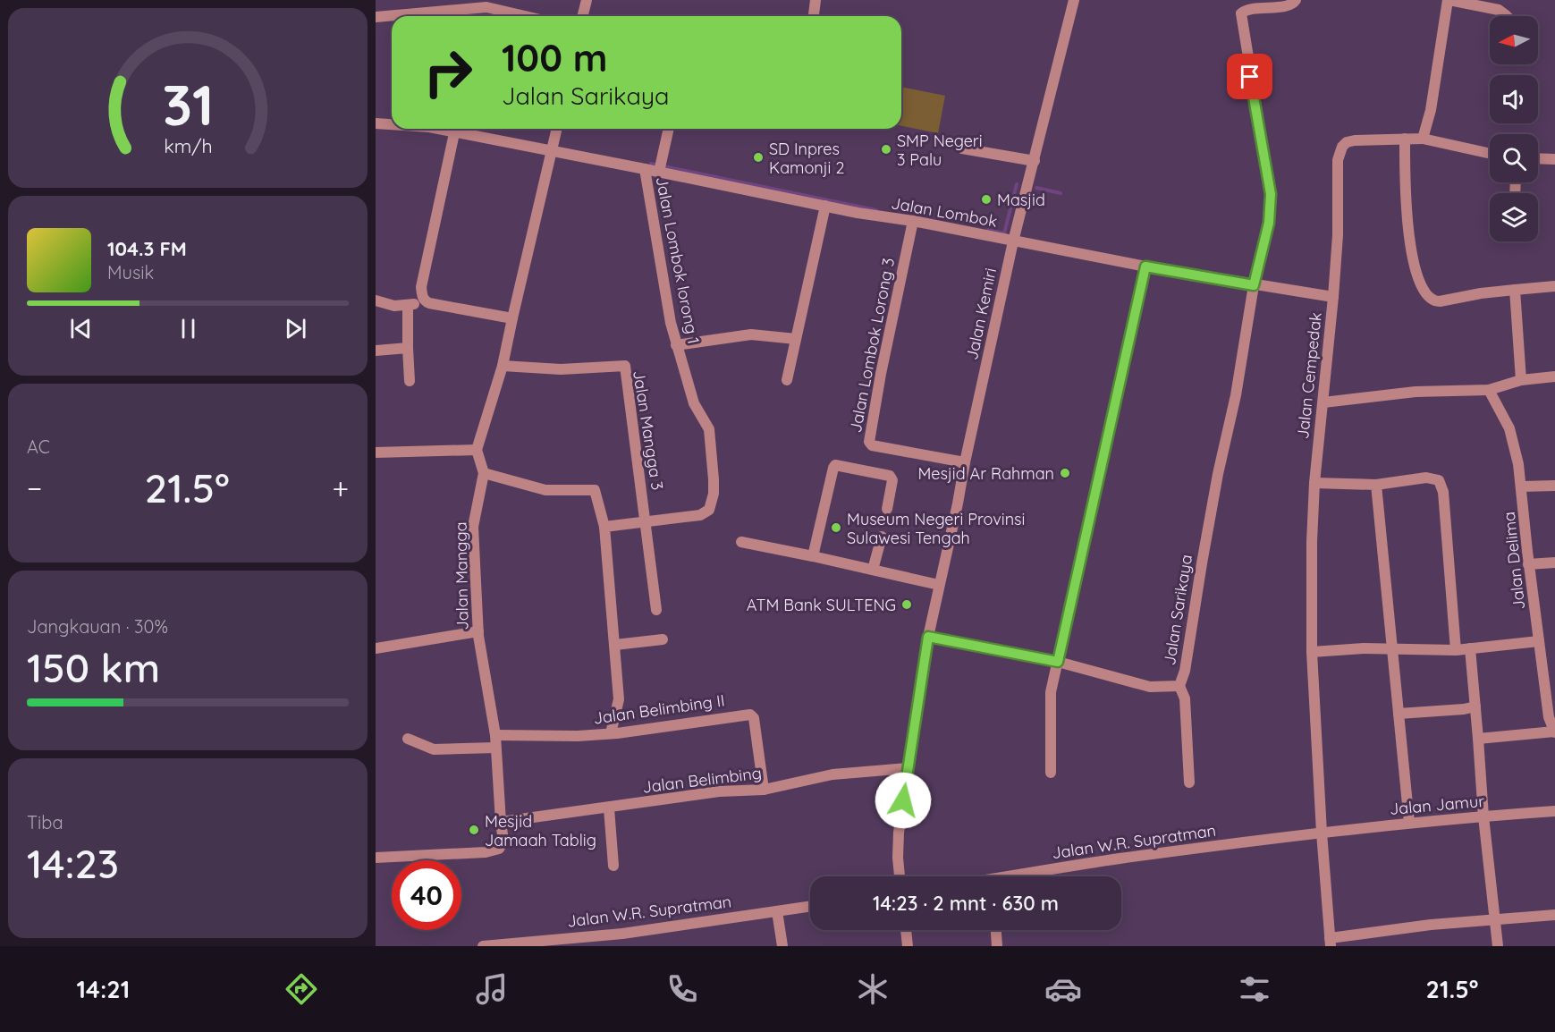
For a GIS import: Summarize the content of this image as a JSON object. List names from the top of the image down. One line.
{"streets":{"street":["Jalan Lombok","Jalan Lombok lorong 1","Jalan Kemiri","Jalan Lombok Lorong 3","Jalan Cempedak","Jalan Mangga 3","Jalan Delima","Jalan Mangga","Jalan Sarikaya","Jalan Belimbing II","Jalan Belimbing","Jalan Jamur","Jalan W.R. Supratman"]},"crossings":[["Jalan Lombok","Jalan Lombok lorong 1"],["Jalan Lombok","Jalan Kemiri"],["Jalan Lombok","Jalan Lombok Lorong 3"],["Jalan Lombok","Jalan Cempedak"],["Jalan Lombok","Jalan Sarikaya"],["Jalan Lombok lorong 1","Jalan Mangga 3"],["Jalan Kemiri","Jalan Lombok Lorong 3"],["Jalan Kemiri","Jalan Sarikaya"],["Jalan Kemiri","Jalan Belimbing"],["Jalan Cempedak","Jalan Jamur"],["Jalan Cempedak","Jalan W.R. Supratman"],["Jalan Mangga","Jalan Belimbing II"],["Jalan Mangga","Jalan Belimbing"],["Jalan Belimbing II","Jalan Belimbing"],["Jalan Jamur","Jalan W.R. Supratman"]],"places":["SMP Negeri 3 Palu","SD Inpres Kamonji 2","Masjid","Mesjid Ar Rahman","Museum Negeri Provinsi Sulawesi Tengah","ATM Bank SULTENG","Mesjid Jamaah Tablig"],"north":"left","page":{"turn":["100 m","Jalan Sarikaya"],"song":["104.3 FM","Musik"],"tile":["AC",["Jangkauan · 30%","150 km"],["Tiba","14:23"]],"heat":["−","21.5°","+"],"limit":"40","trip":"14:23 · 2 mnt · 630 m","tabs":["14:21","21.5°"],"gauge":["31","km/h"]}}
